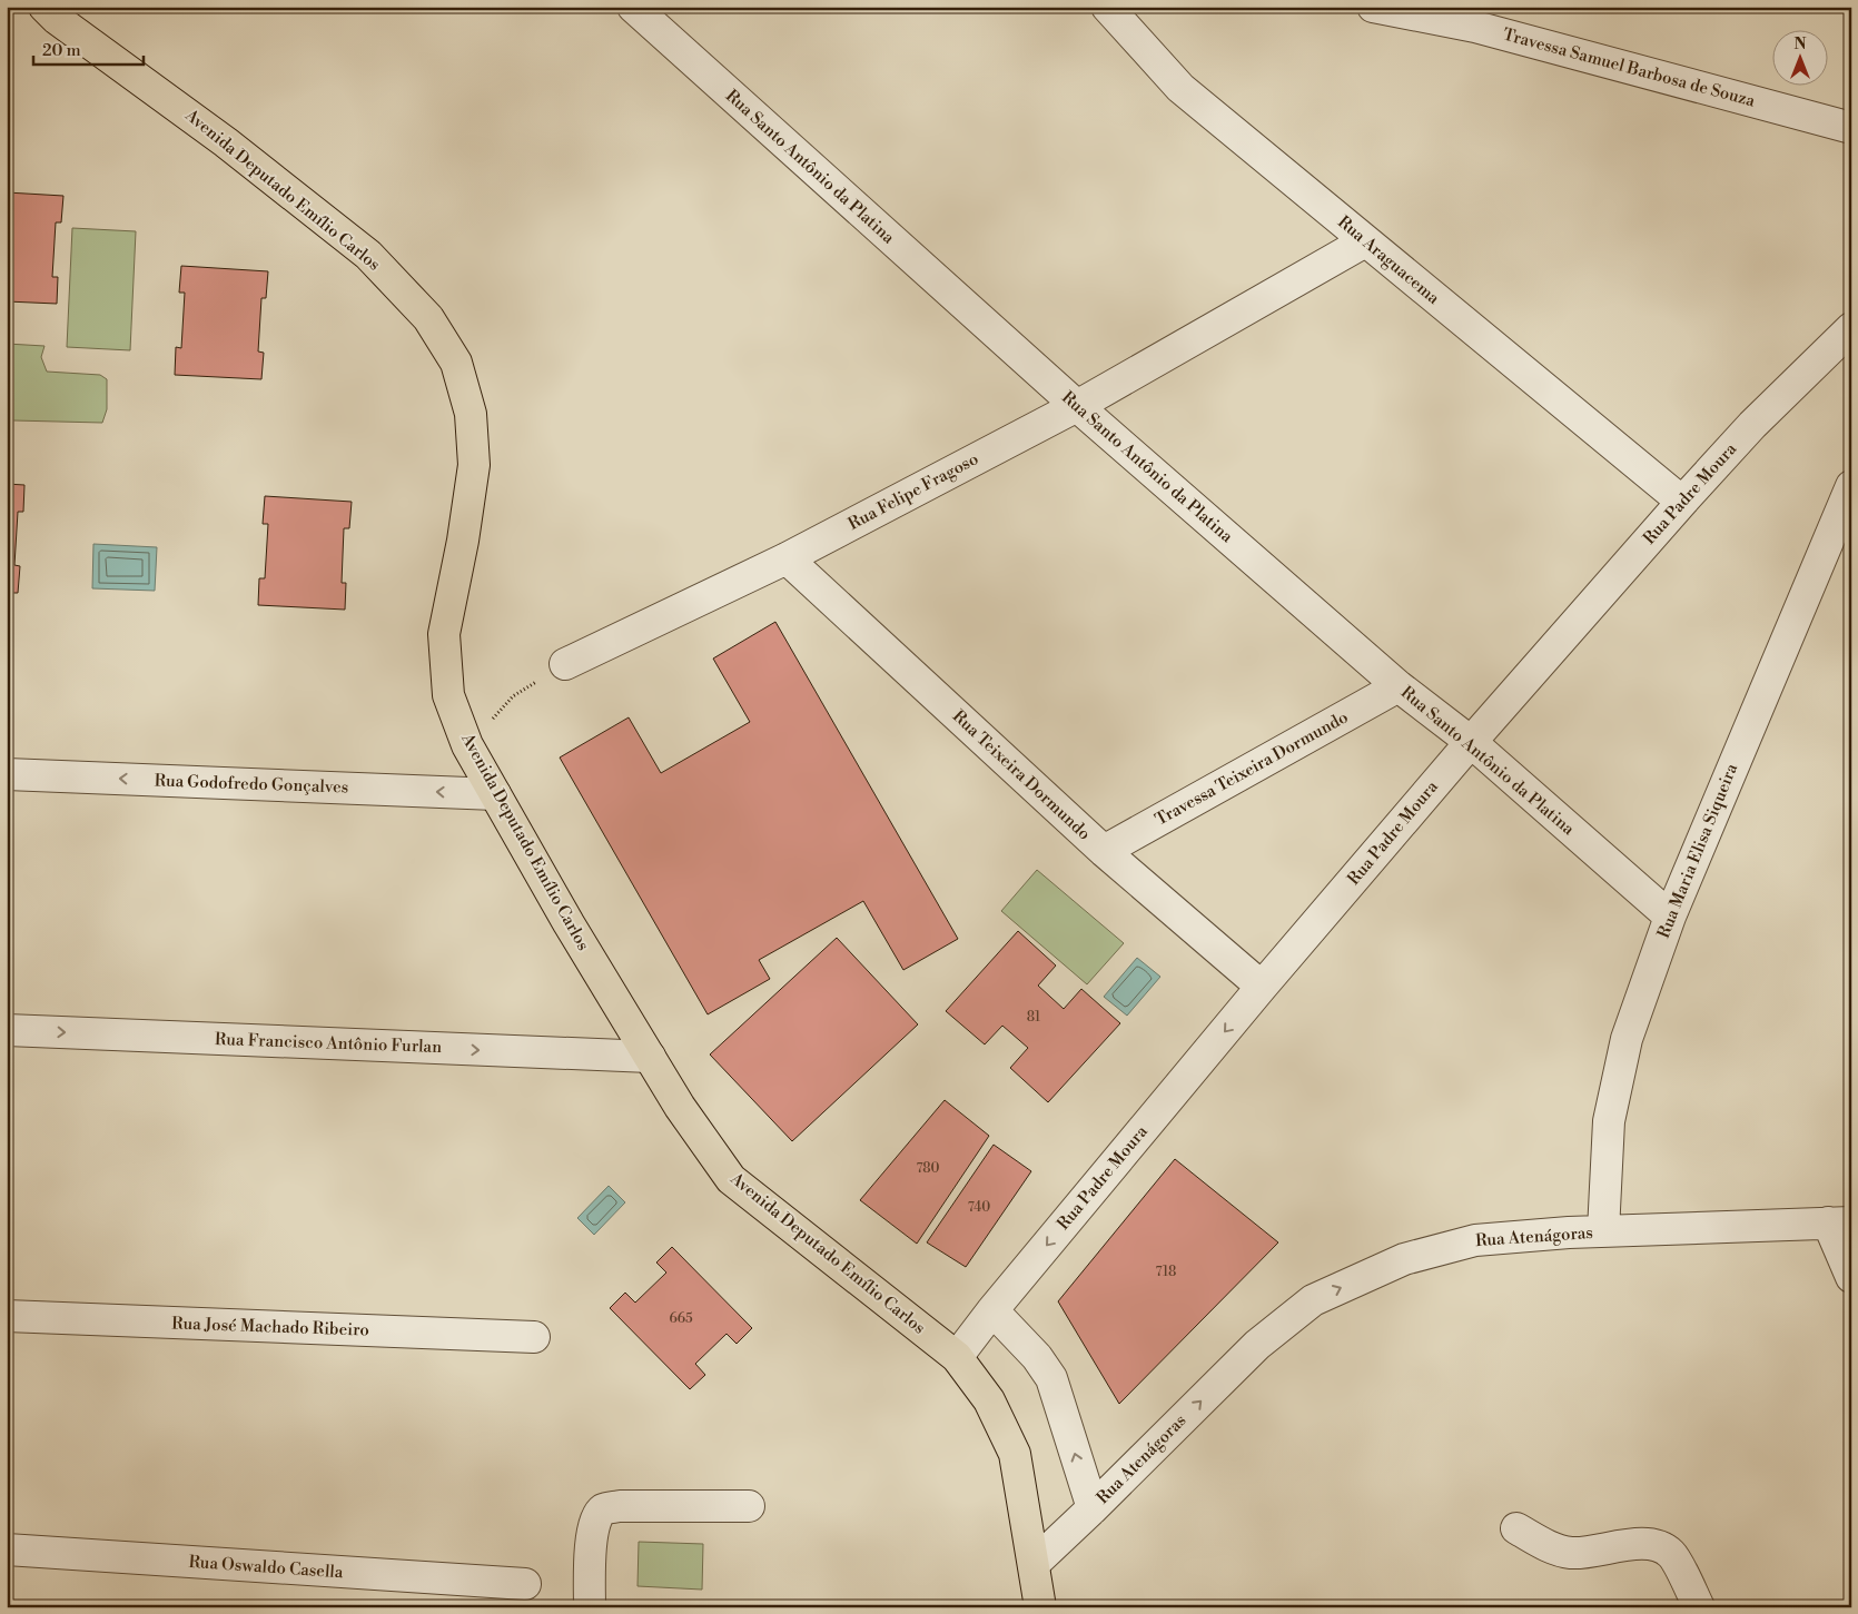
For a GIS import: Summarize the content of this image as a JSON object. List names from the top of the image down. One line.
{"streets":{"main road":["Avenida Deputado Emílio Carlos"],"street":["Travessa Samuel Barbosa de Souza","Rua Santo Antônio da Platina","Rua Araguacema","Rua Felipe Fragoso","Rua Padre Moura","Travessa Teixeira Dormundo","Rua Teixeira Dormundo","Rua Godofredo Gonçalves","Rua Maria Elisa Siqueira","Rua Francisco Antônio Furlan","Rua Atenágoras","Rua José Machado Ribeiro","Rua Oswaldo Casella"]},"crossings":[["Rua Santo Antônio da Platina","Rua Felipe Fragoso"],["Rua Santo Antônio da Platina","Rua Padre Moura"],["Rua Santo Antônio da Platina","Travessa Teixeira Dormundo"],["Rua Santo Antônio da Platina","Rua Maria Elisa Siqueira"],["Avenida Deputado Emílio Carlos","Rua Padre Moura"],["Avenida Deputado Emílio Carlos","Rua Godofredo Gonçalves"],["Avenida Deputado Emílio Carlos","Rua Francisco Antônio Furlan"],["Avenida Deputado Emílio Carlos","Rua Atenágoras"],["Rua Araguacema","Rua Felipe Fragoso"],["Rua Araguacema","Rua Padre Moura"],["Rua Felipe Fragoso","Rua Teixeira Dormundo"],["Rua Padre Moura","Rua Teixeira Dormundo"],["Travessa Teixeira Dormundo","Rua Teixeira Dormundo"],["Rua Maria Elisa Siqueira","Rua Atenágoras"]],"one_way":["Rua Godofredo Gonçalves","Rua Francisco Antônio Furlan","Rua Atenágoras"],"house_numbers":["81","780","740","718","665"],"scale_bar":"20 m","north":"top"}
